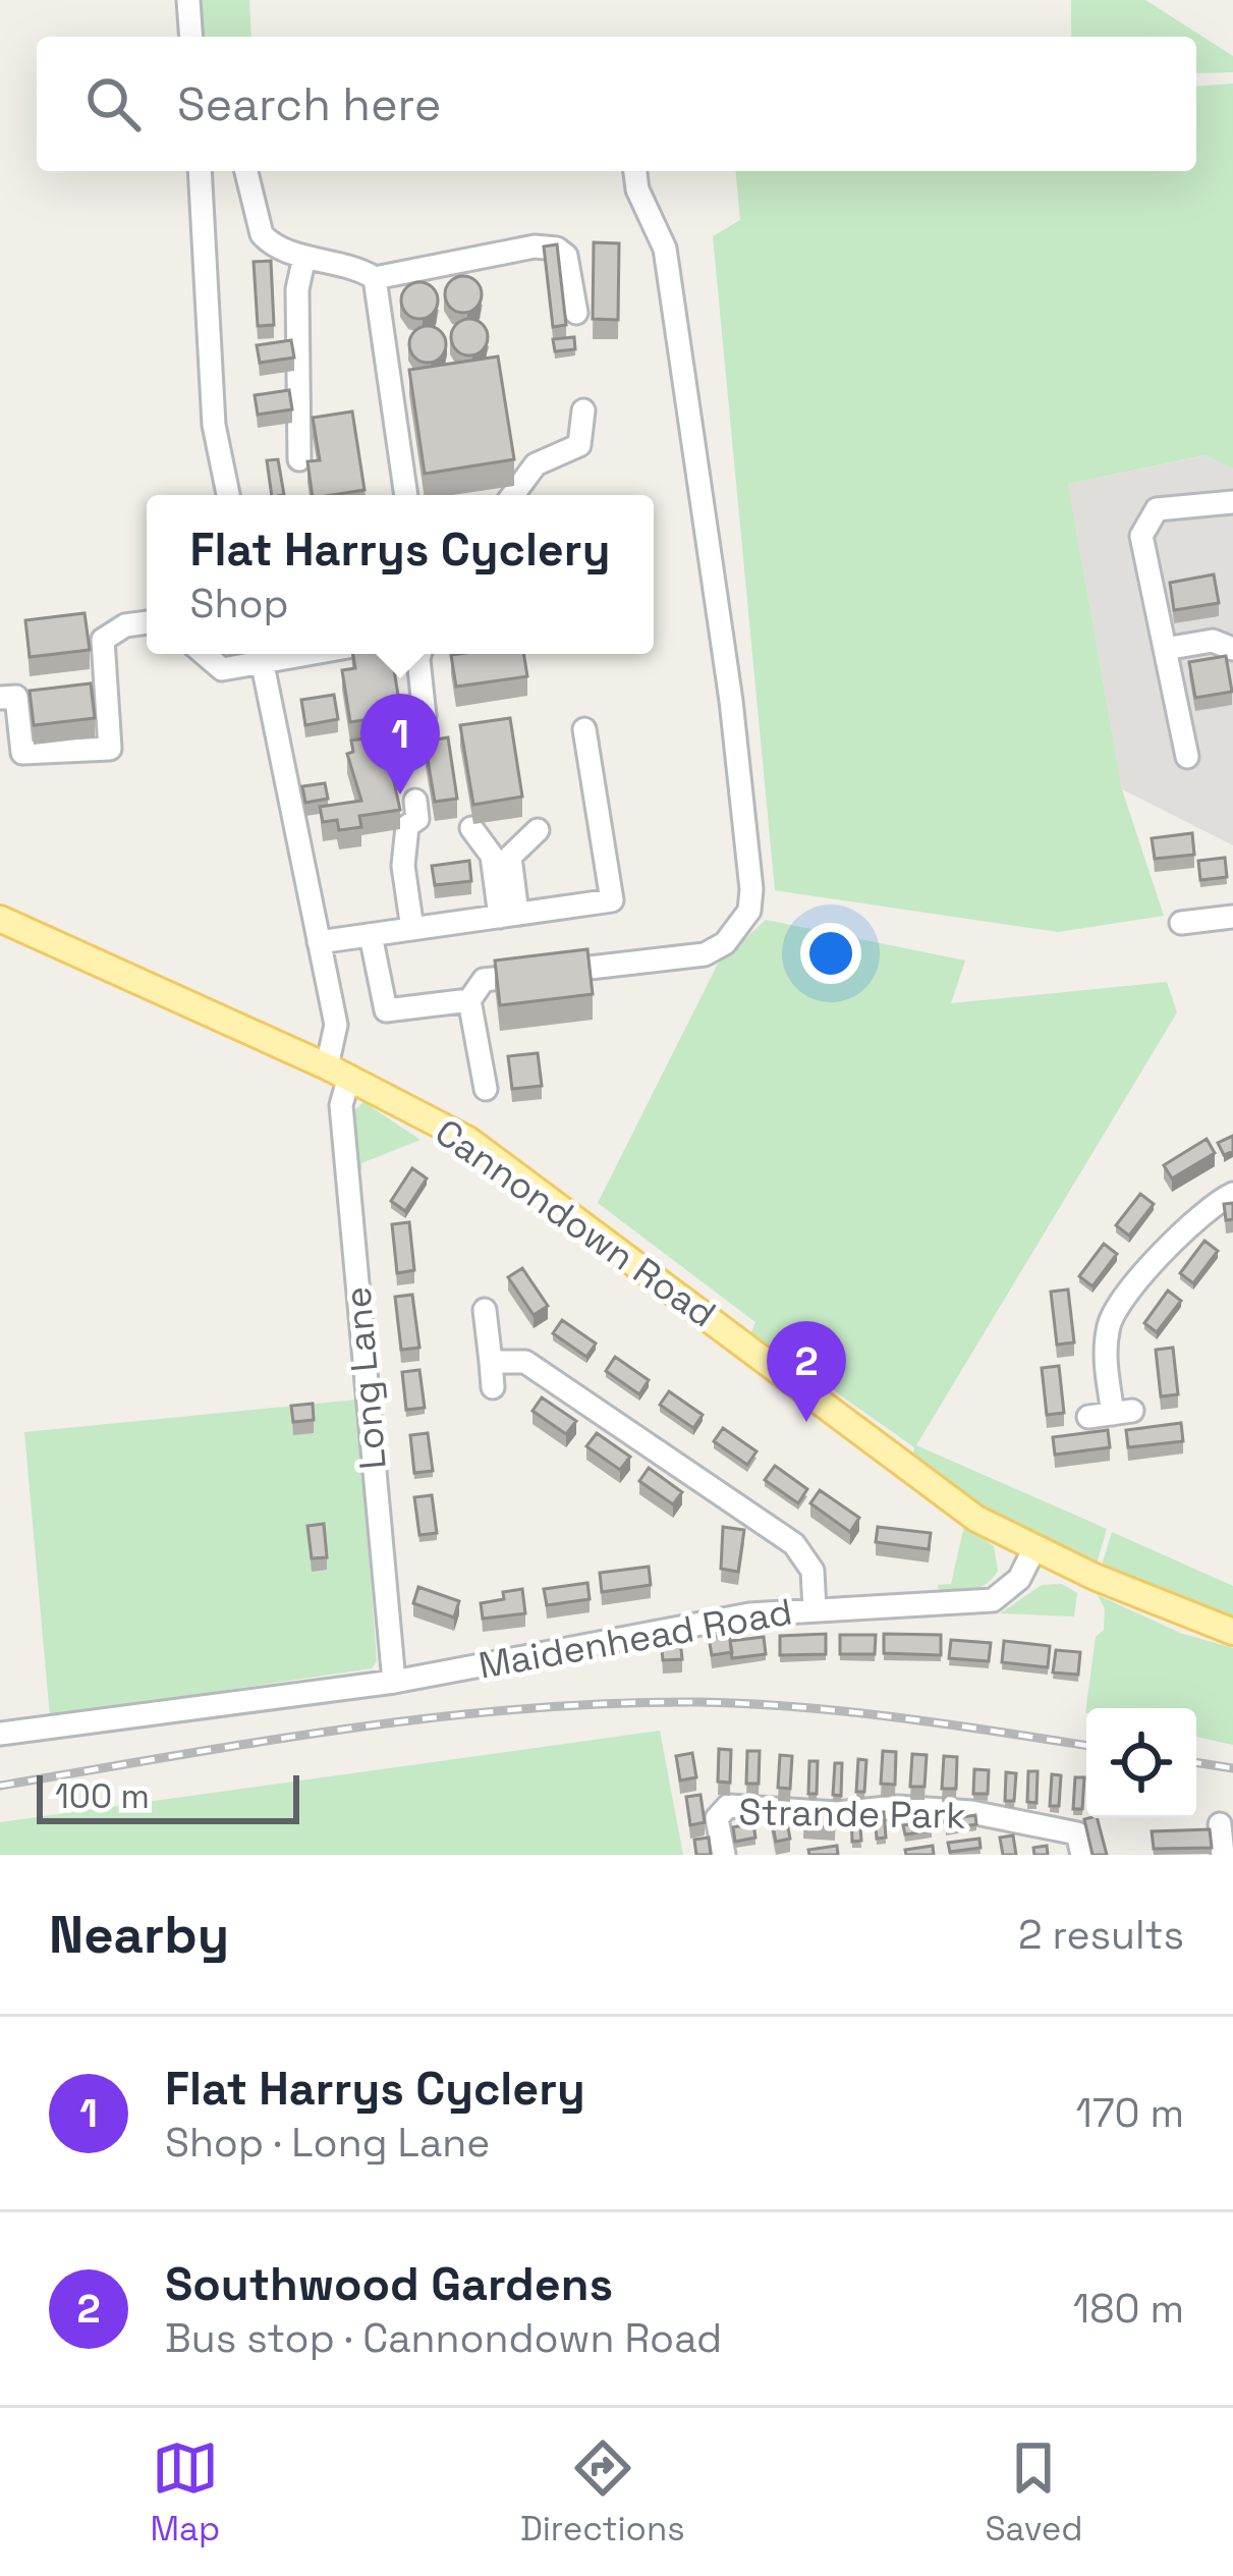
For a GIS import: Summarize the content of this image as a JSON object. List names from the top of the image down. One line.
{"streets":{"main road":["Cannondown Road"],"street":["Long Lane","Maidenhead Road","Strande Park"]},"crossings":[["Cannondown Road","Long Lane"],["Cannondown Road","Maidenhead Road"],["Long Lane","Maidenhead Road"]],"scale_bar":"100 m","page":{"search":"Search here","popup":["Flat Harrys Cyclery","Shop"],"pins":["1","2"],"scale":"100 m","heading":["Nearby","2 results"],"list":[{"mark":"1","name":"Flat Harrys Cyclery","note":"Shop · Long Lane","value":"170 m"},{"mark":"2","name":"Southwood Gardens","note":"Bus stop · Cannondown Road","value":"180 m"}],"nav":["Map","Directions","Saved"]}}
